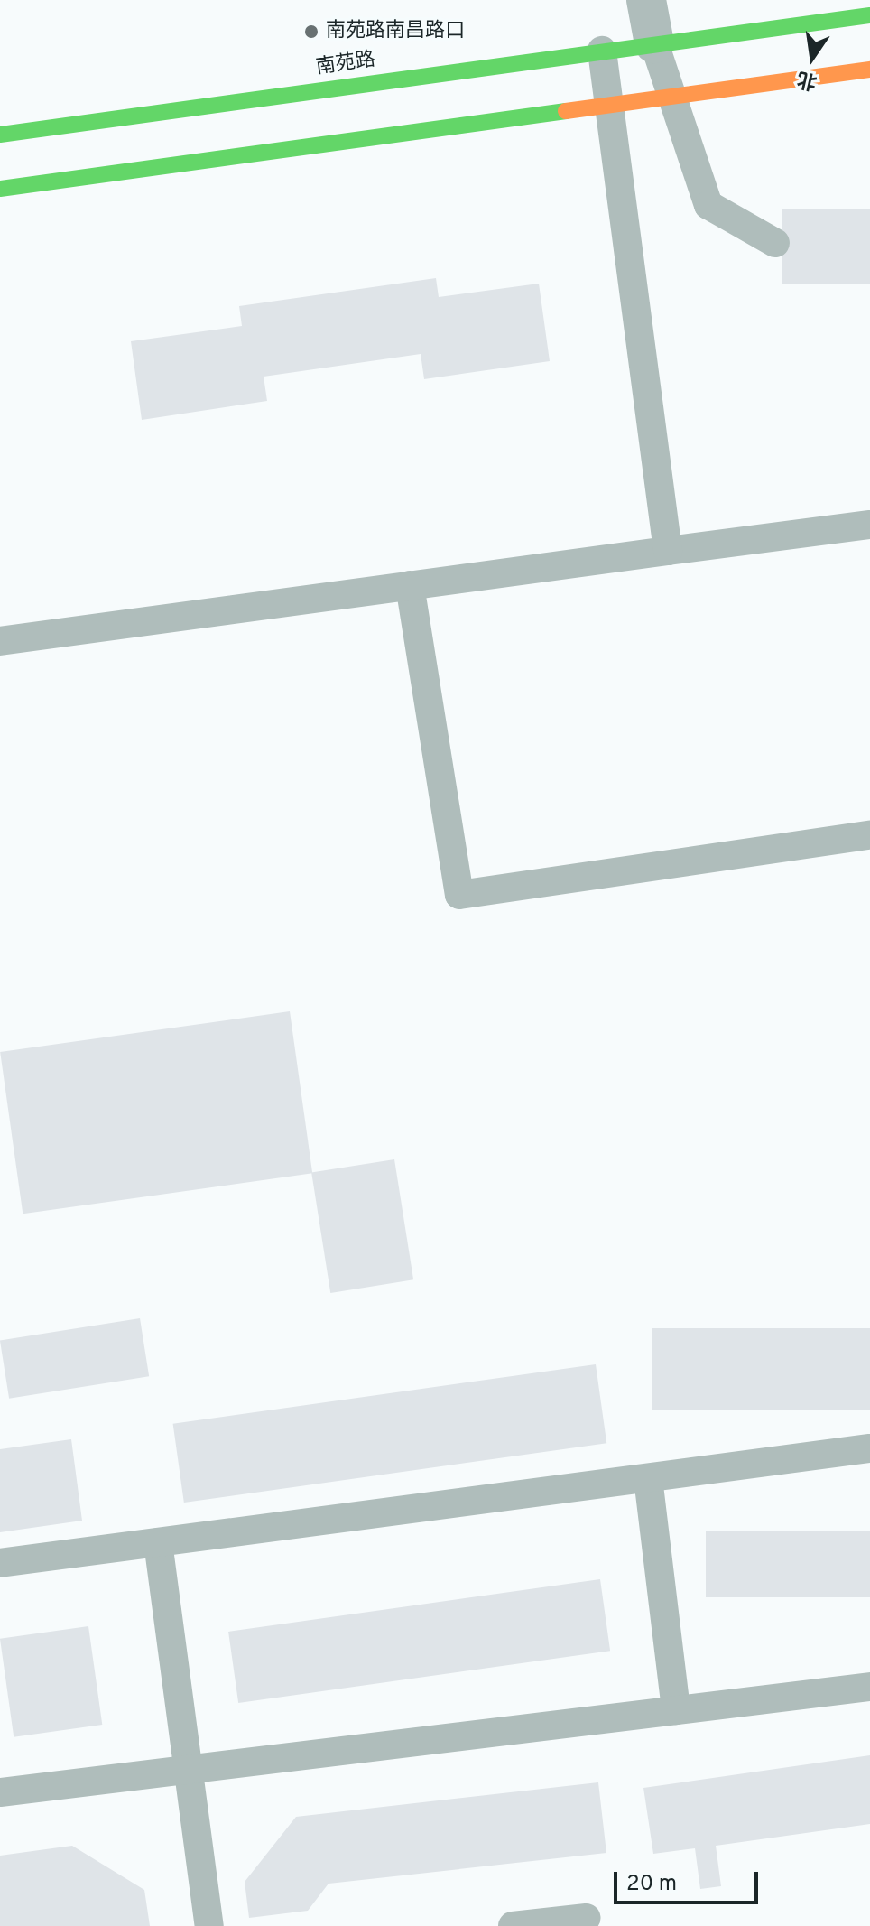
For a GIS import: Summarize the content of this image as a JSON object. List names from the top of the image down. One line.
{"streets":{"street":["南苑路"]},"places":["南苑路南昌路口"],"scale_bar":"20 m","north":"bottom"}
